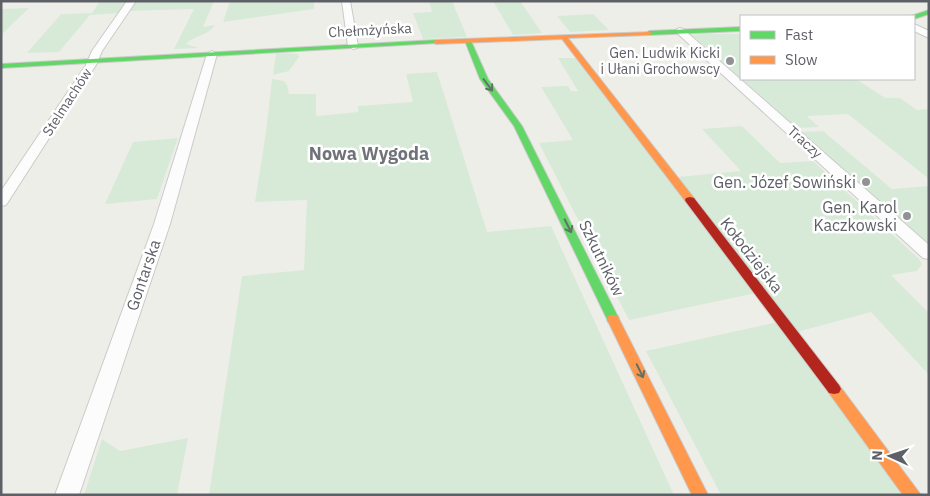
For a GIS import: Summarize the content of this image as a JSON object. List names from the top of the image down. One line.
{"streets":{"street":["Chełmżyńska","Stelmachów","Traczy","Kołodziejska","Szkutników","Gontarska"]},"crossings":[["Chełmżyńska","Stelmachów"],["Chełmżyńska","Traczy"],["Chełmżyńska","Kołodziejska"],["Chełmżyńska","Szkutników"],["Chełmżyńska","Gontarska"]],"one_way":["Szkutników"],"districts":["Nowa Wygoda"],"places":["Gen. Ludwik Kicki i Ułani Grochowscy","Gen. Józef Sowiński","Gen. Karol Kaczkowski"],"legend":["Fast","Slow"],"north":"left"}
